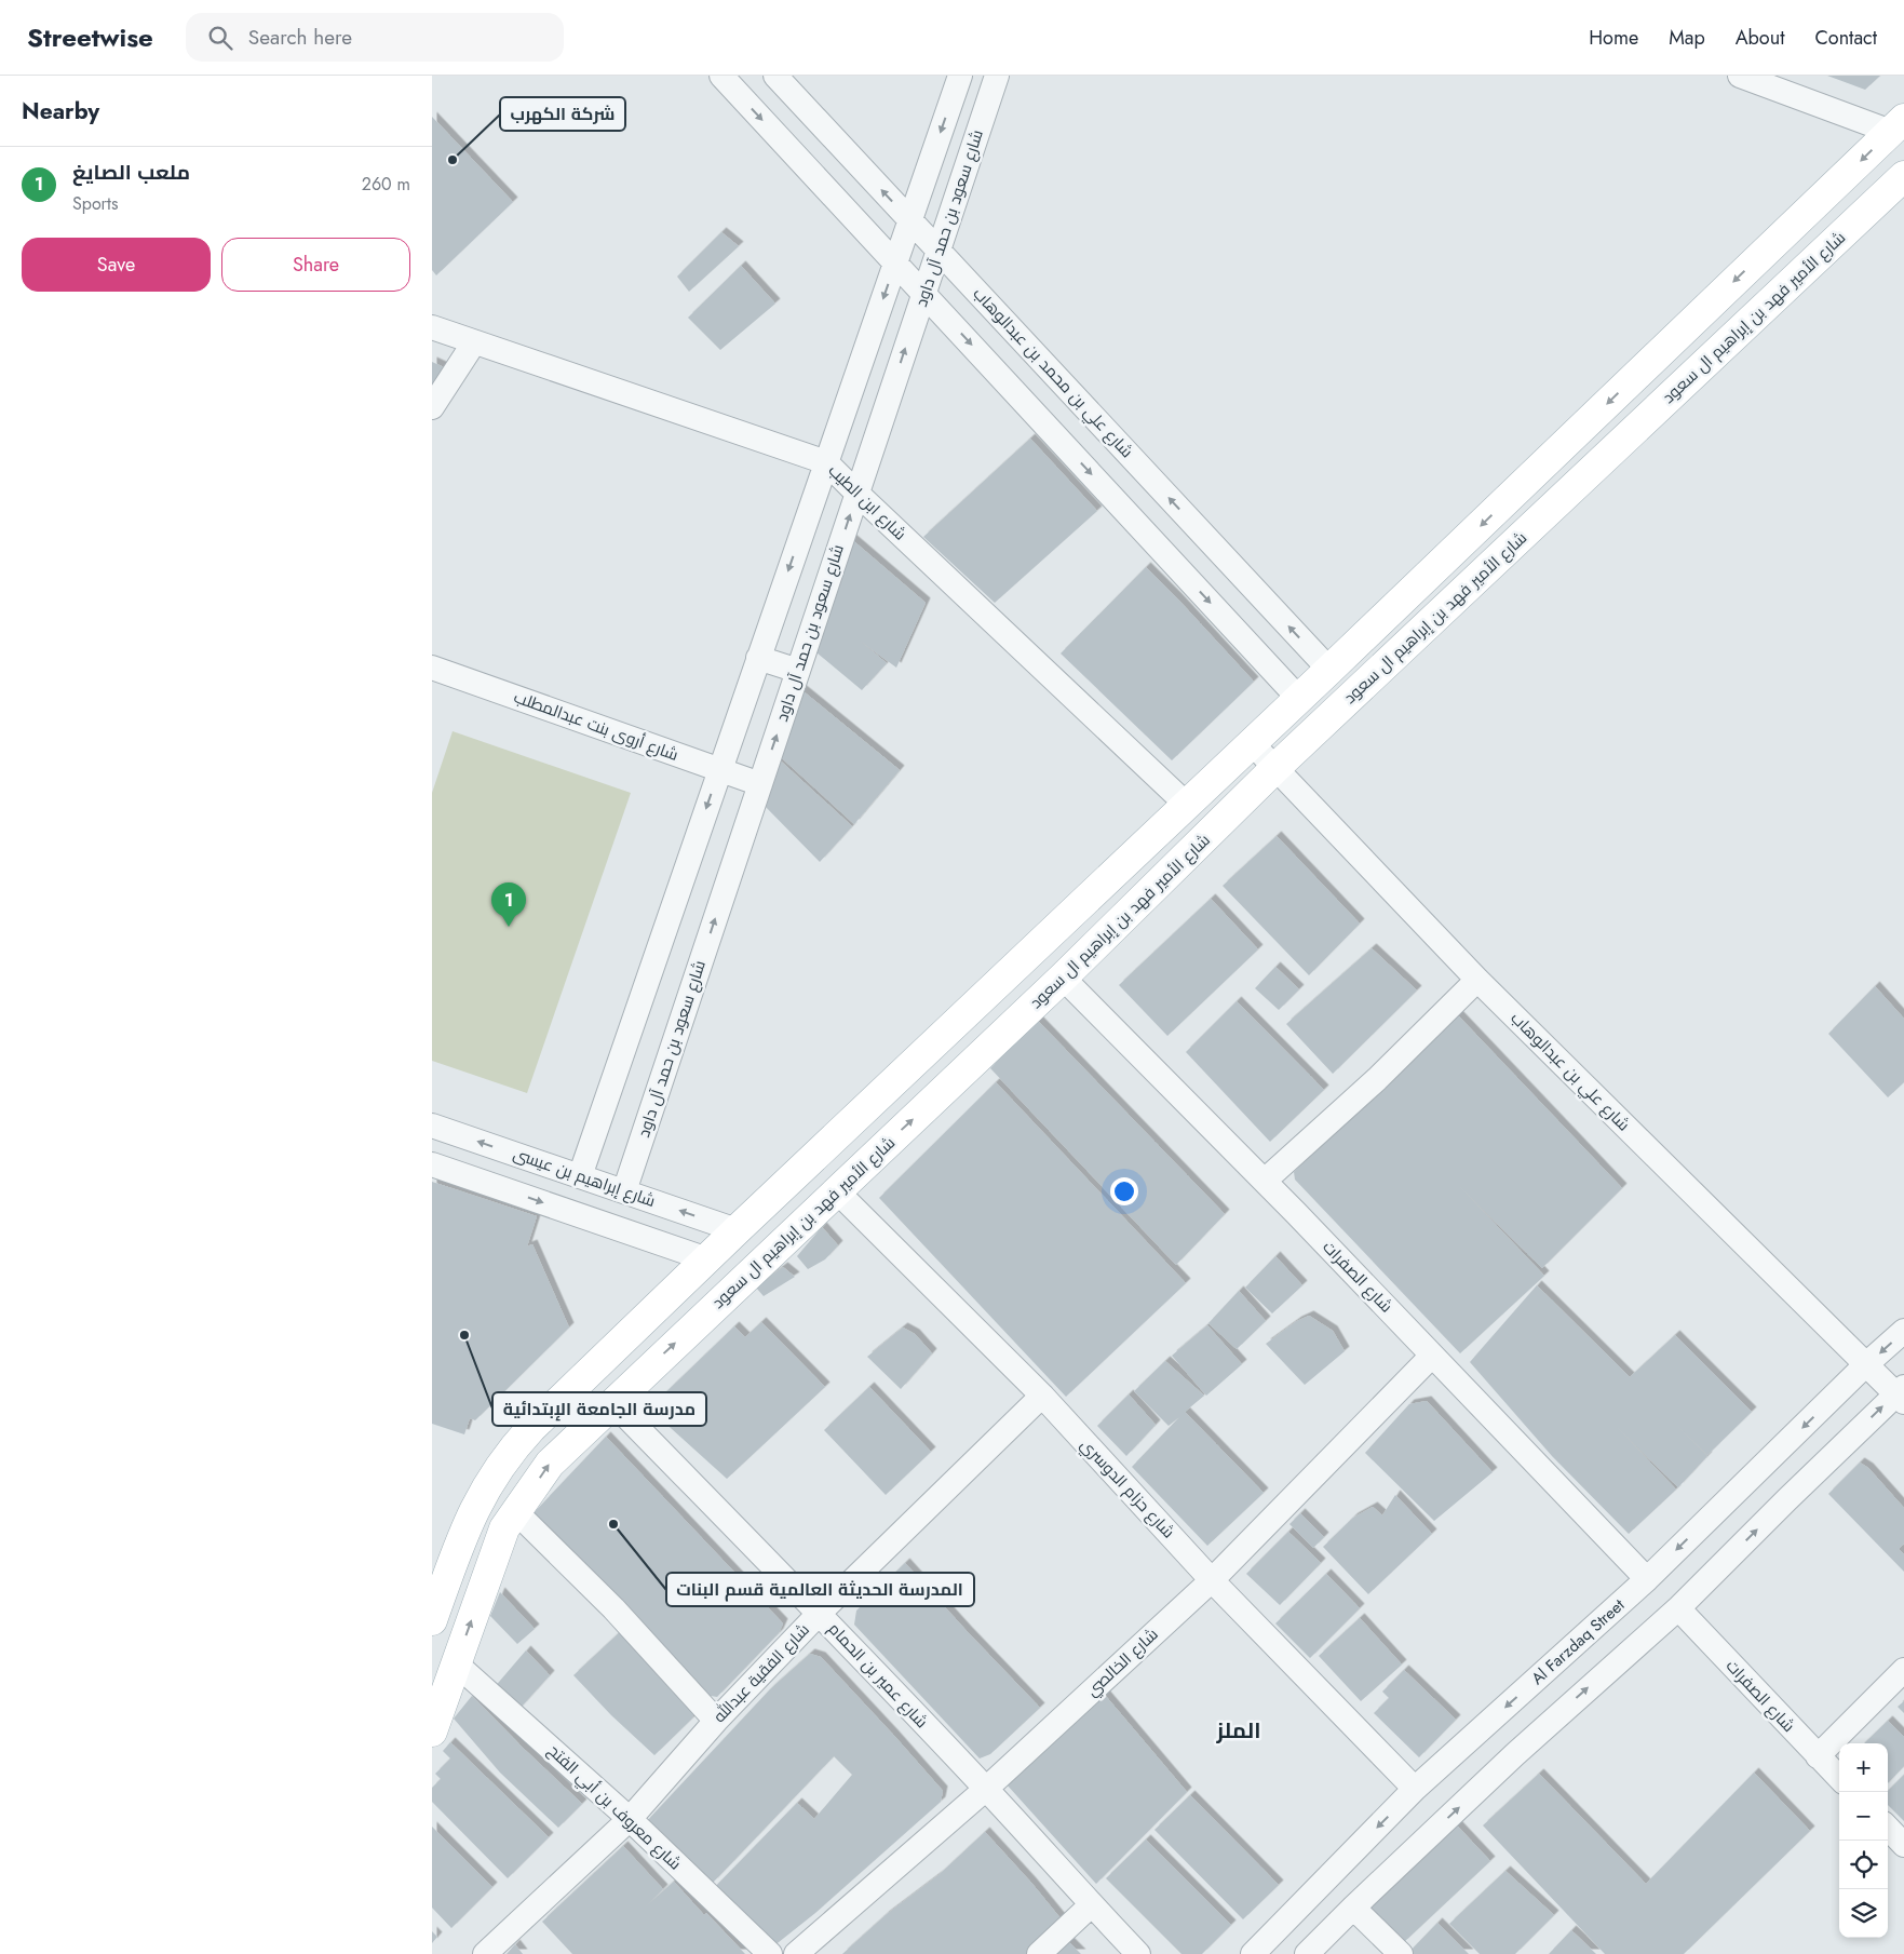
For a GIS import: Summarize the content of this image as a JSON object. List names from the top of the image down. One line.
{"streets":{"main road":["شارع الأمير فهد بن إبراهيم ال سعود"],"street":["شارع سعود بن حمد آل داود","شارع علي بن محمد بن عبدالوهاب","شارع ابن الطيب","شارع أروى بنت عبدالمطلب","شارع علي بن عبدالوهاب","شارع إبراهيم بن عيسى","شارع الصفرات","شارع حزام الدوسري","Al Farzdaq Street","شارع الخالصي","شارع الفقية عبدالله","شارع عمير بن الحمام","شارع معروف بن أبي الفتح"]},"crossings":[["شارع سعود بن حمد آل داود","شارع علي بن محمد بن عبدالوهاب"],["شارع سعود بن حمد آل داود","شارع ابن الطيب"],["شارع سعود بن حمد آل داود","شارع أروى بنت عبدالمطلب"],["شارع سعود بن حمد آل داود","شارع إبراهيم بن عيسى"],["شارع الأمير فهد بن إبراهيم ال سعود","شارع علي بن محمد بن عبدالوهاب"],["شارع الأمير فهد بن إبراهيم ال سعود","شارع ابن الطيب"],["شارع الأمير فهد بن إبراهيم ال سعود","شارع علي بن عبدالوهاب"],["شارع الأمير فهد بن إبراهيم ال سعود","شارع إبراهيم بن عيسى"],["شارع الأمير فهد بن إبراهيم ال سعود","شارع الصفرات"],["شارع الأمير فهد بن إبراهيم ال سعود","شارع حزام الدوسري"],["شارع الأمير فهد بن إبراهيم ال سعود","شارع عمير بن الحمام"],["شارع الأمير فهد بن إبراهيم ال سعود","شارع معروف بن أبي الفتح"],["شارع علي بن عبدالوهاب","Al Farzdaq Street"],["شارع الصفرات","Al Farzdaq Street"],["شارع الصفرات","شارع الخالصي"],["شارع حزام الدوسري","Al Farzdaq Street"],["شارع حزام الدوسري","شارع الخالصي"],["شارع حزام الدوسري","شارع الفقية عبدالله"],["شارع الخالصي","شارع عمير بن الحمام"],["شارع الفقية عبدالله","شارع عمير بن الحمام"],["شارع الفقية عبدالله","شارع معروف بن أبي الفتح"]],"districts":["الملز"],"places":["شركة الكهرب","مدرسة الجامعة الإبتدائية","المدرسة الحديثة العالمية قسم البنات"],"page":{"header":"Streetwise","search":"Search here","nav":["Home","Map","About","Contact"],"heading":"Nearby","list":[{"mark":"1","name":"ملعب الصايغ","note":"Sports","value":"260 m"}],"buttons":["Save","Share"],"pins":"1","map_buttons":["+","−"]}}
